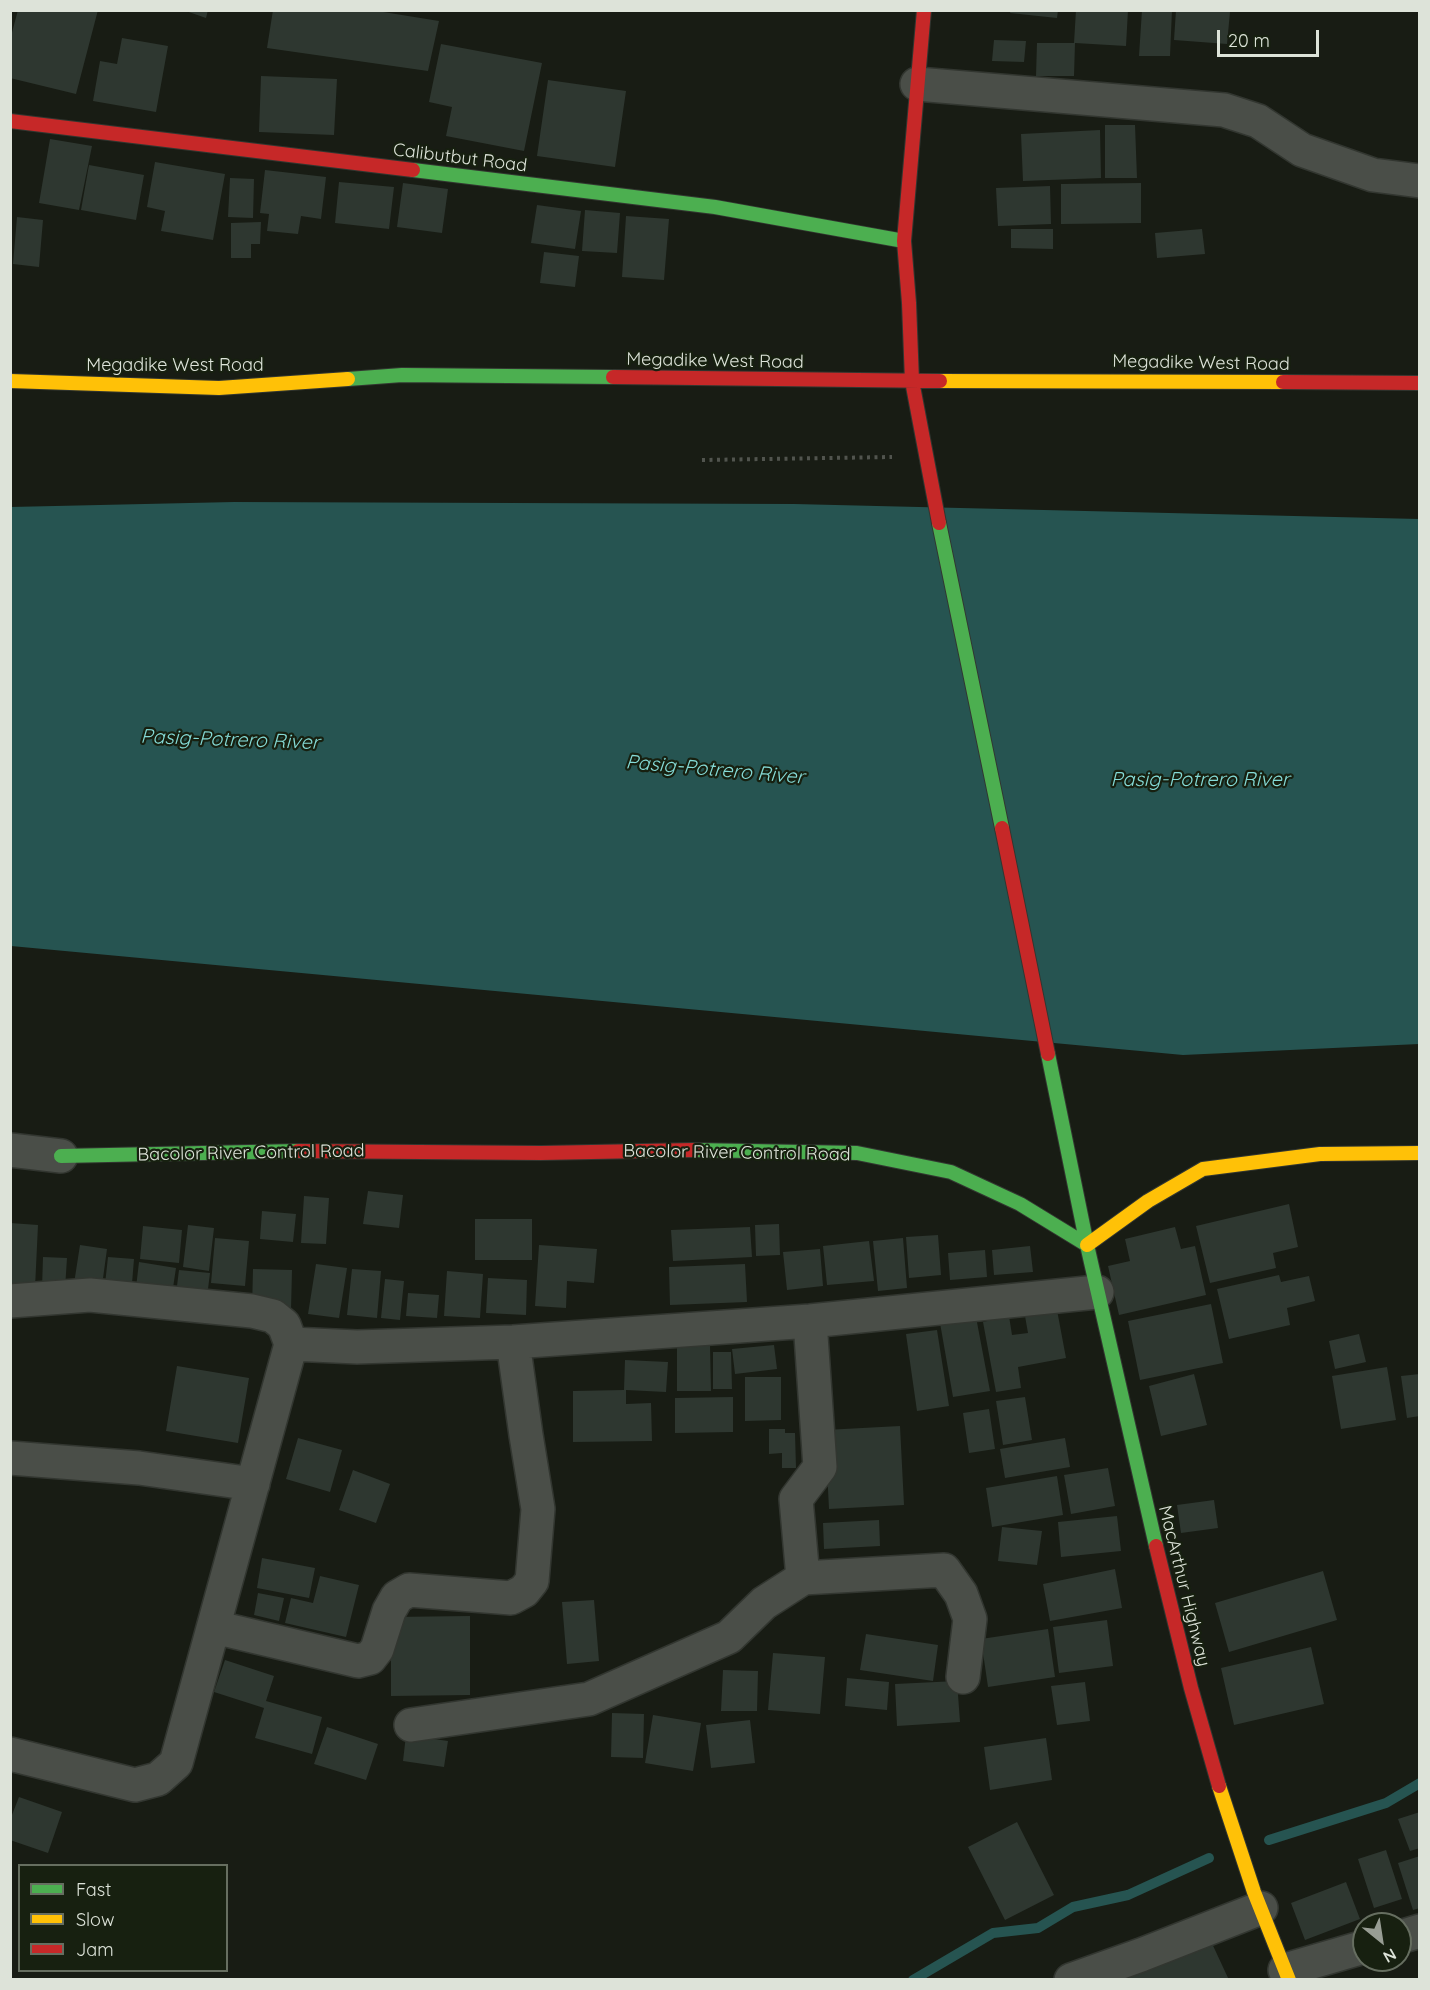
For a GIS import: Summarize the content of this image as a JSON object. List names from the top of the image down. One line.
{"streets":{"street":["Calibutbut Road","Megadike West Road","Bacolor River Control Road","MacArthur Highway"]},"crossings":[["Calibutbut Road","MacArthur Highway"],["Megadike West Road","MacArthur Highway"],["Bacolor River Control Road","MacArthur Highway"]],"water":["Pasig-Potrero River"],"legend":["Fast","Slow","Jam"],"scale_bar":"20 m","north":"bottom right"}
